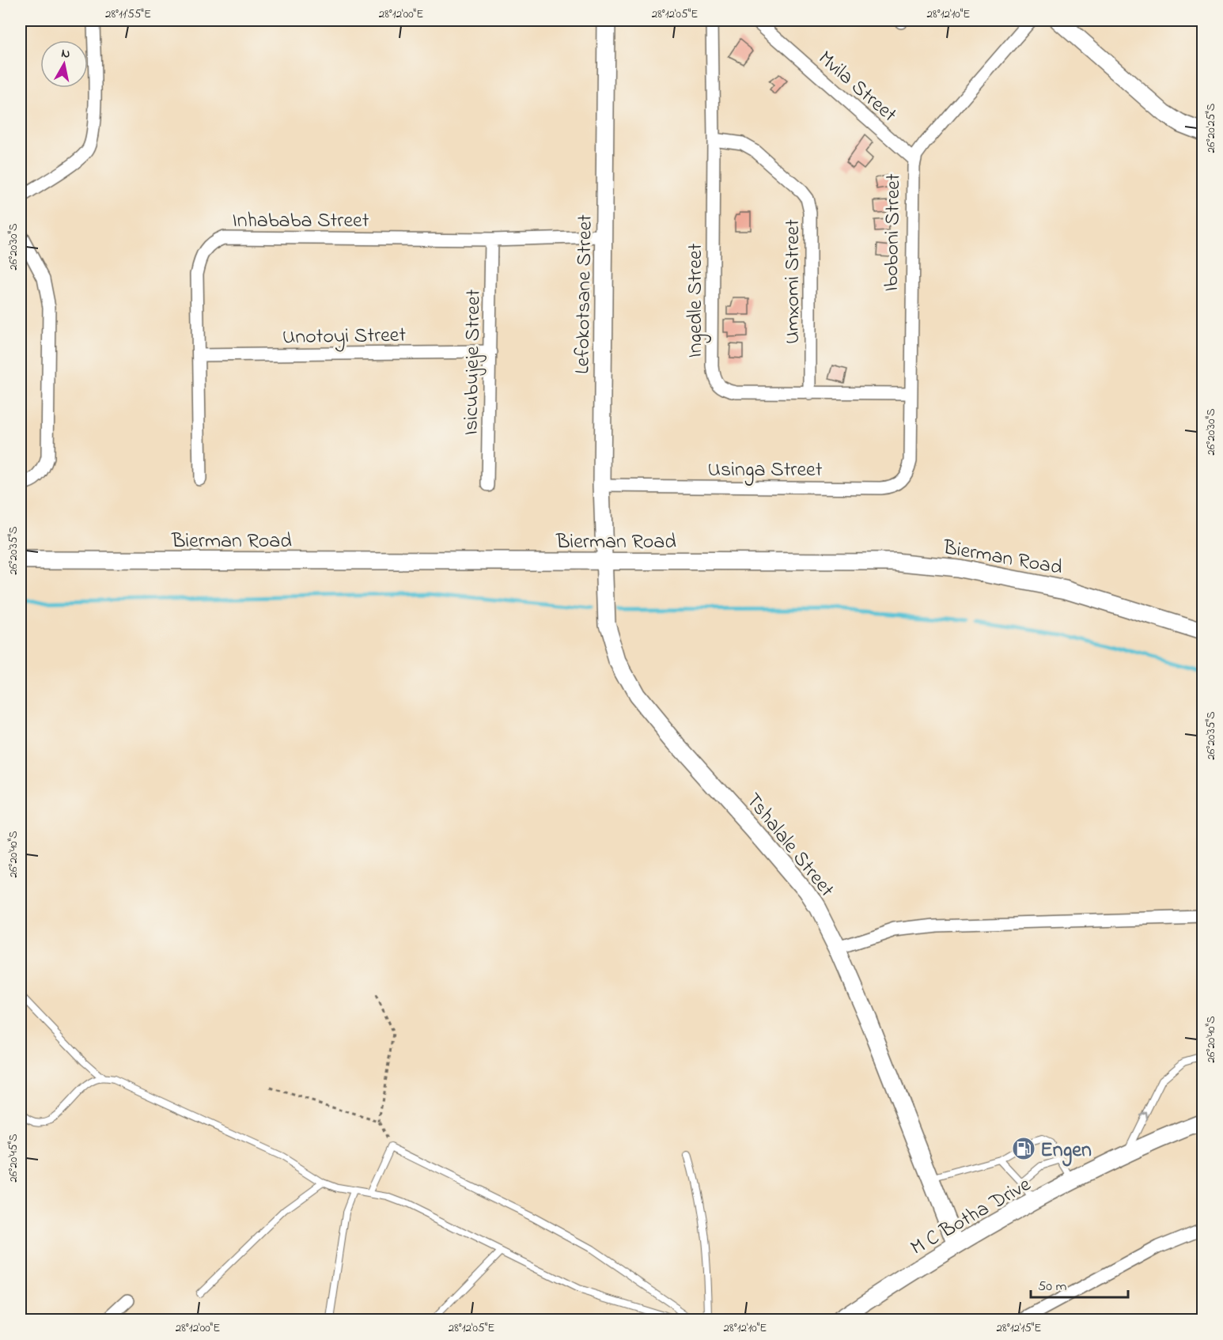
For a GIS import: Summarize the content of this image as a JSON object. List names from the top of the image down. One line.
{"streets":{"main road":["Lefokotsane Street","Bierman Road","Tshalale Street","M C Botha Drive"],"street":["Mvila Street","Inhababa Street","Iboboni Street","Umxomi Street","Ingedle Street","Unotoyi Street","Isicubujeje Street","Usinga Street"]},"crossings":[["Mvila Street","Iboboni Street"],["Inhababa Street","Lefokotsane Street"],["Inhababa Street","Unotoyi Street"],["Inhababa Street","Isicubujeje Street"],["Iboboni Street","Ingedle Street"],["Iboboni Street","Usinga Street"],["Umxomi Street","Ingedle Street"],["Lefokotsane Street","Usinga Street"],["Lefokotsane Street","Bierman Road"],["Lefokotsane Street","Tshalale Street"],["Unotoyi Street","Isicubujeje Street"],["Bierman Road","Tshalale Street"],["Tshalale Street","M C Botha Drive"]],"places":{"fuel station":["Engen"]},"scale_bar":"50 m","north":"top","coordinates":["28°11'55\"E","28°12'00\"E","28°12'05\"E","28°12'10\"E","26°20'25\"S","26°20'30\"S","26°20'35\"S","26°20'40\"S","26°20'45\"S","28°12'15\"E"]}
